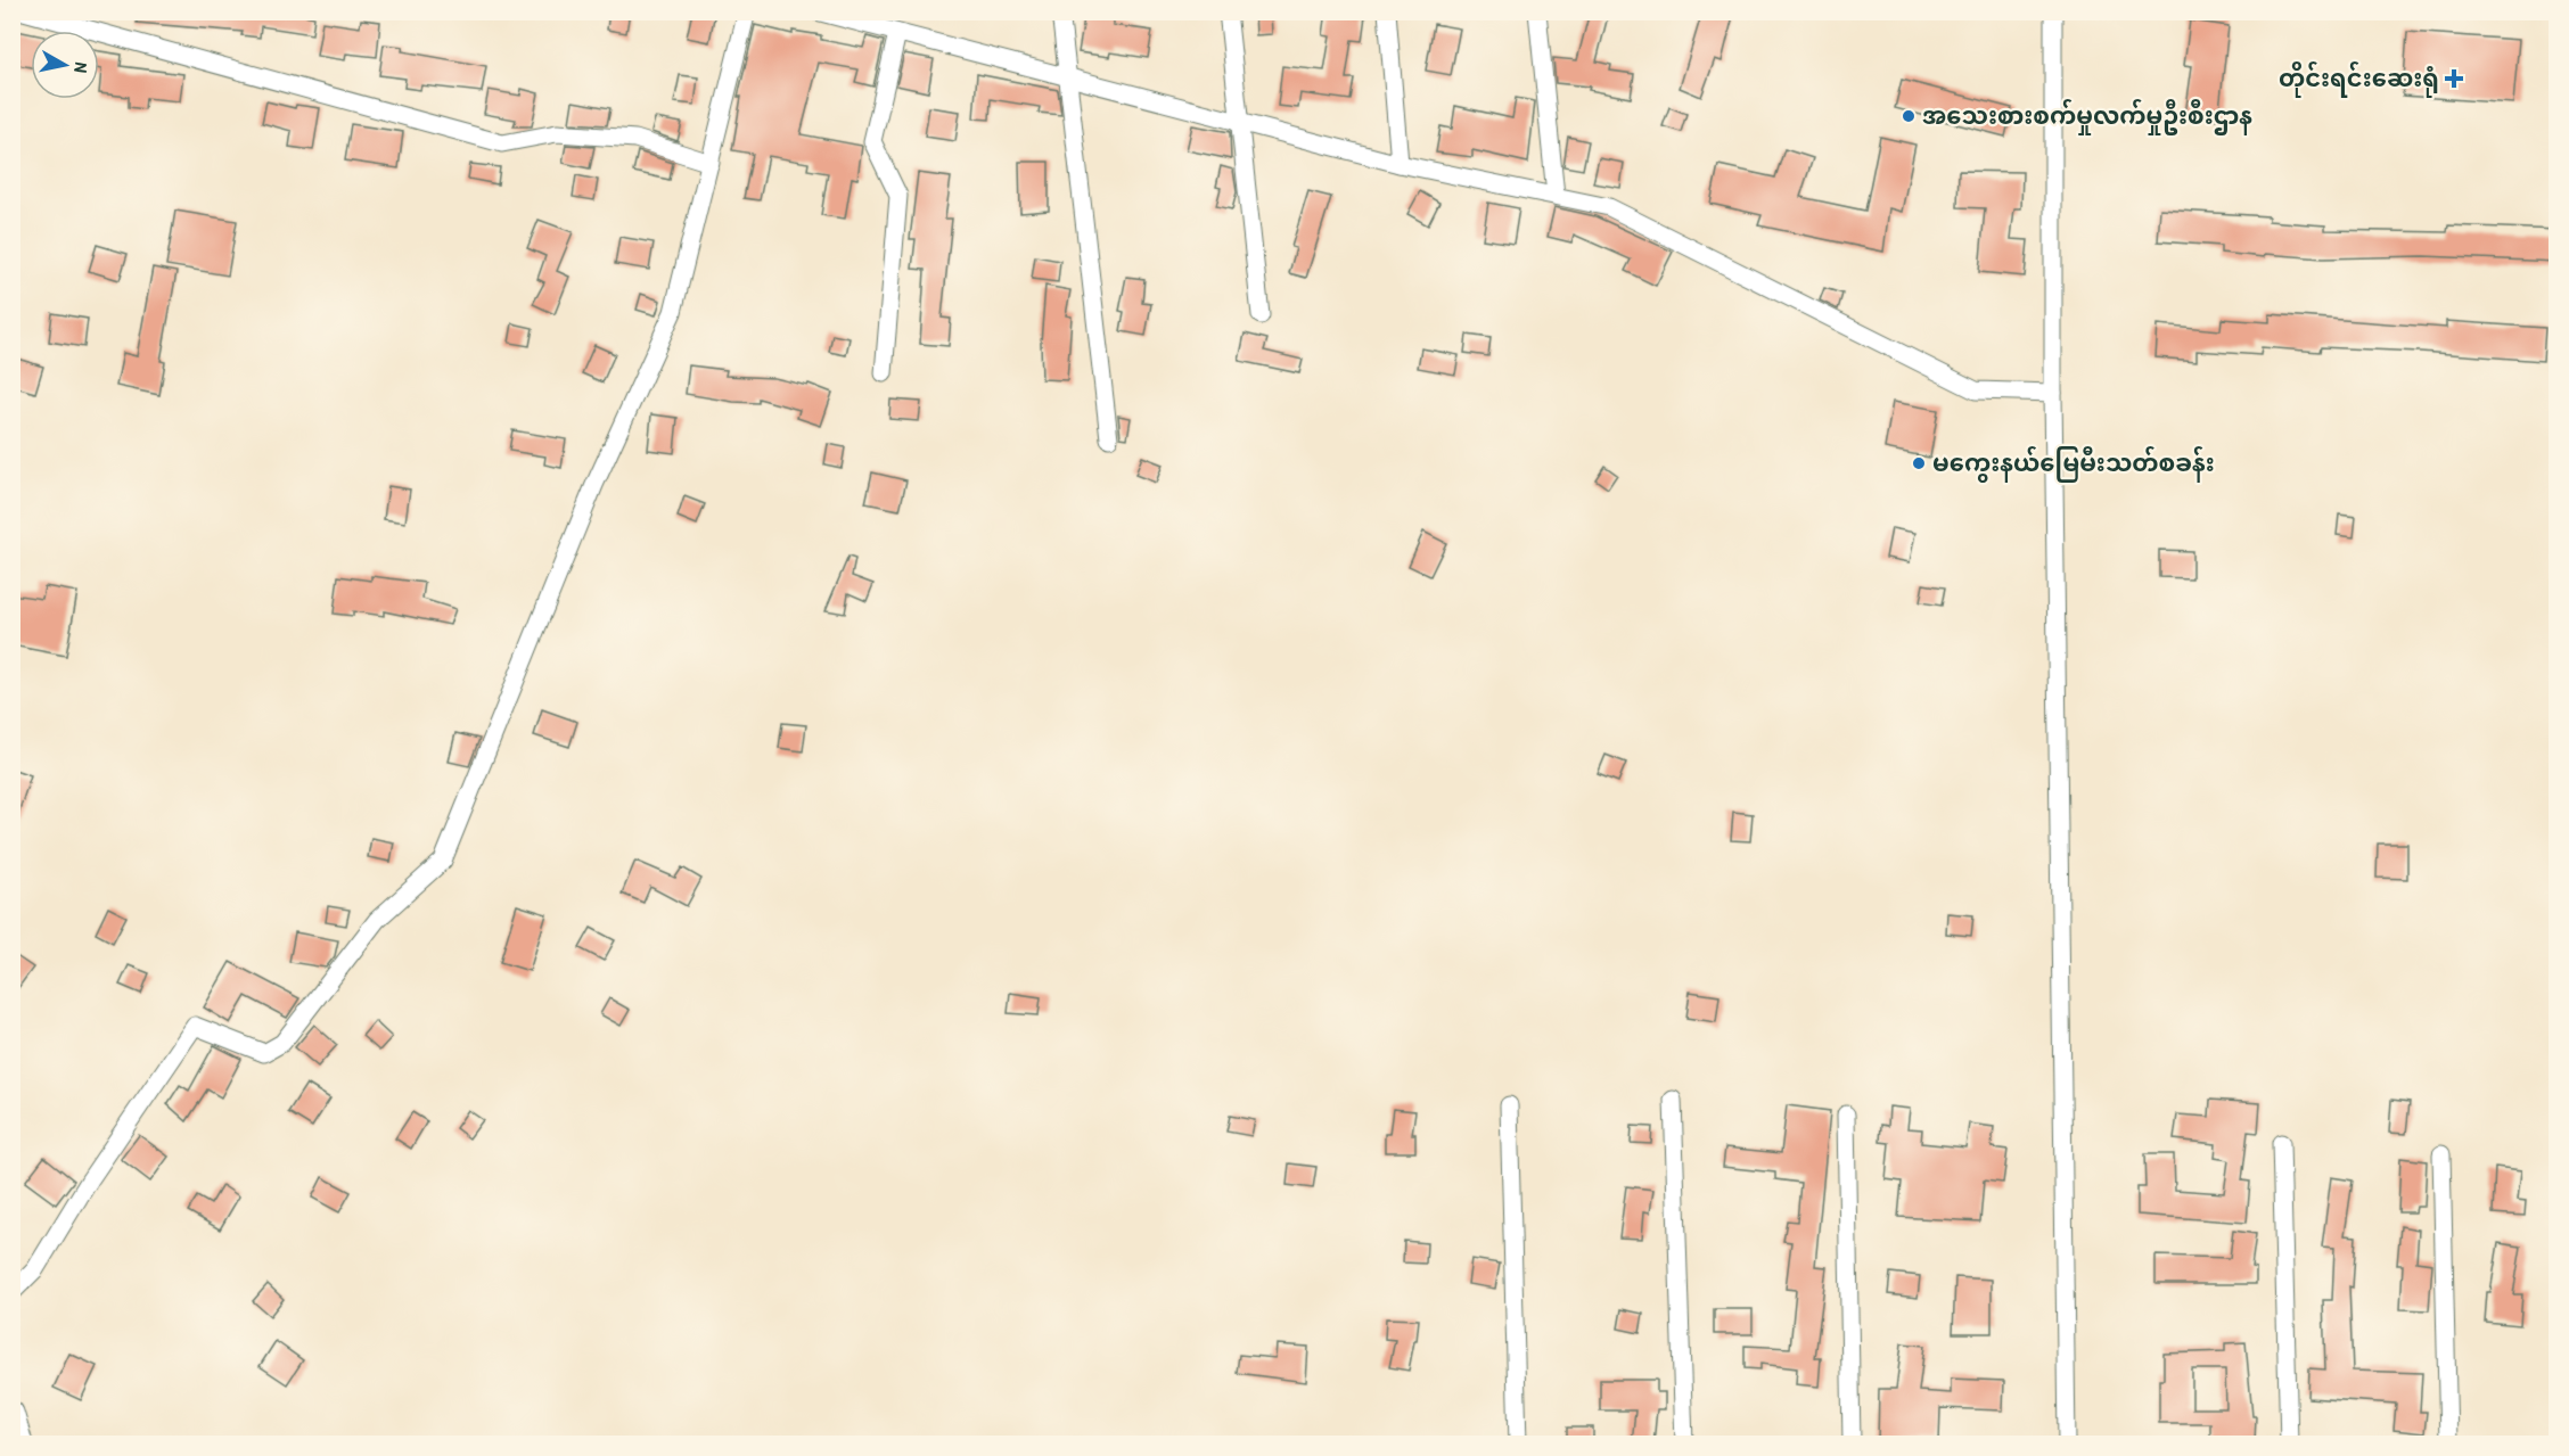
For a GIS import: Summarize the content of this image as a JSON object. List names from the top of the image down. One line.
{"places":{"health":["တိုင်းရင်းဆေးရုံ"],"other":["အသေးစားစက်မှုလက်မှုဦးစီးဌာန","မကွေးနယ်မြေမီးသတ်စခန်း"]},"north":"right"}
